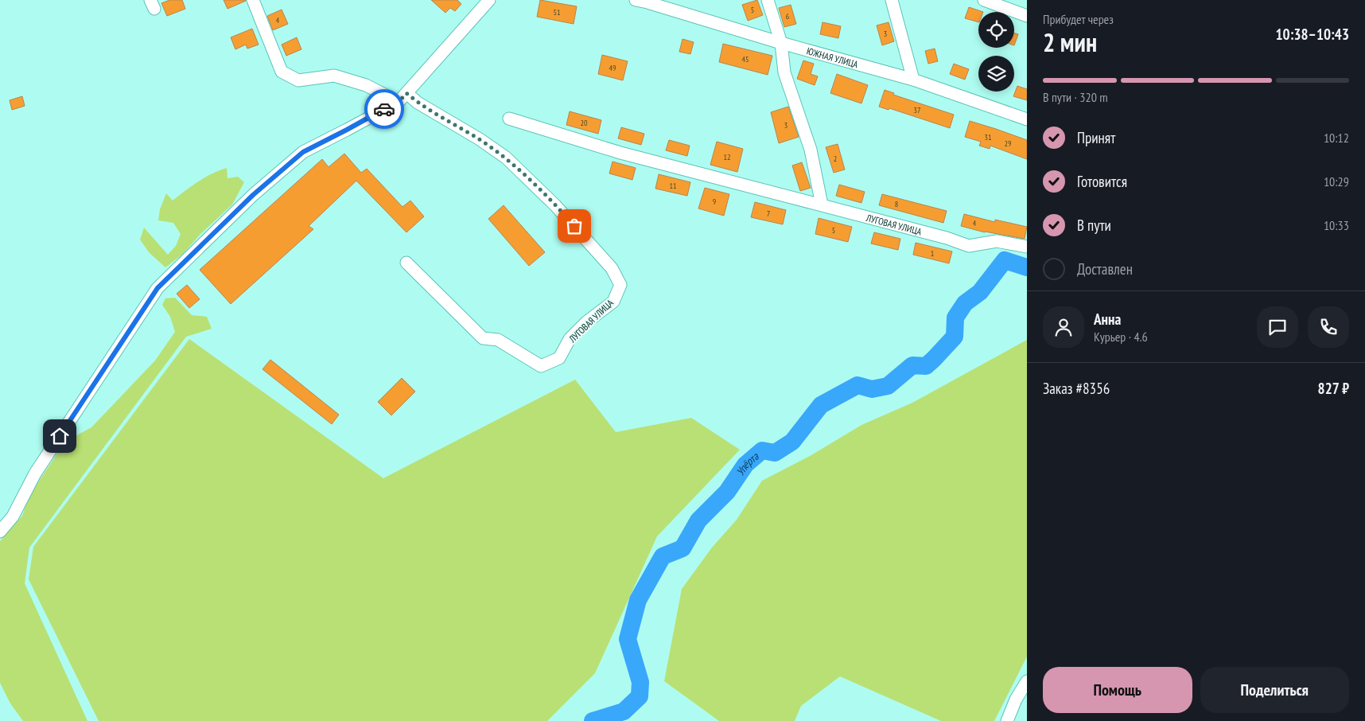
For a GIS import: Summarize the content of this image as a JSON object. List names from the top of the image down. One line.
{"streets":{"street":["ЮЖНАЯ УЛИЦА","ЛУГОВАЯ УЛИЦА"]},"water":["Упёрта"],"house_numbers":["5","51","6","4","3","45","49","37","20","3","31","29","12","2","11","9","8","7","4","5","1"],"page":{"heading":["2 мин","Прибудет через","10:38–10:43"],"panel":["Анна","Курьер · 4.6","Заказ #8356","827 ₽"],"bar":"В пути · 320 m","list":[["Принят","10:12"],["Готовится","10:29"],["В пути","10:33"],"Доставлен"],"buttons":["Помощь","Поделиться"]}}
